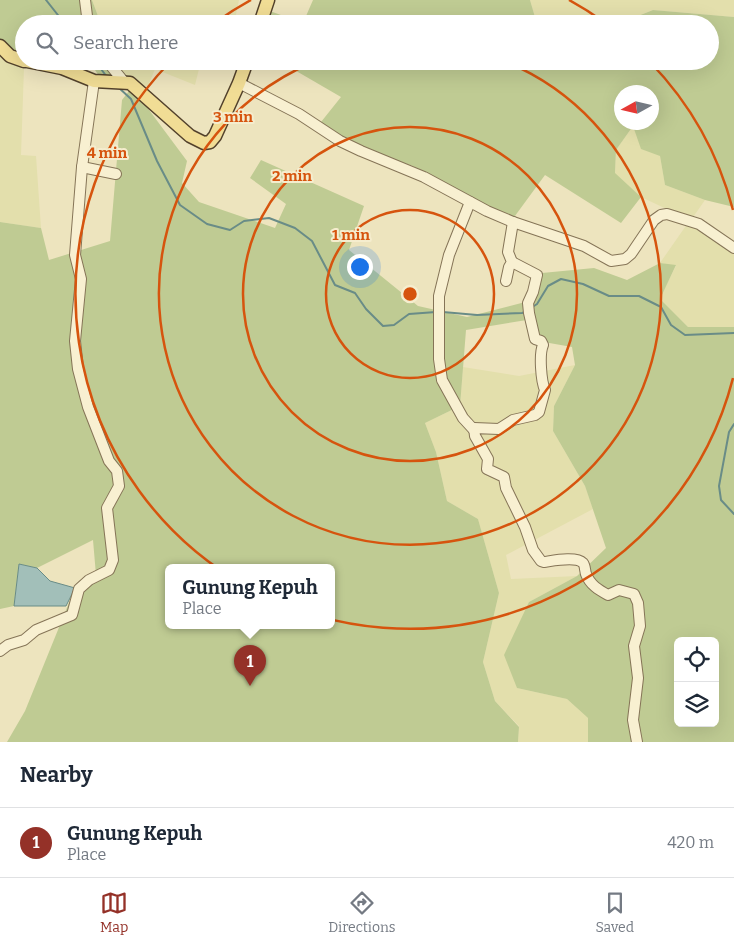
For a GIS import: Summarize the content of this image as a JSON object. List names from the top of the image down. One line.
{"north":"left","page":{"search":"Search here","popup":["Gunung Kepuh","Place"],"pins":"1","heading":"Nearby","list":[{"mark":"1","name":"Gunung Kepuh","note":"Place","value":"420 m"}],"nav":["Map","Directions","Saved"]},"rings":["3 min","4 min","2 min","1 min"]}
